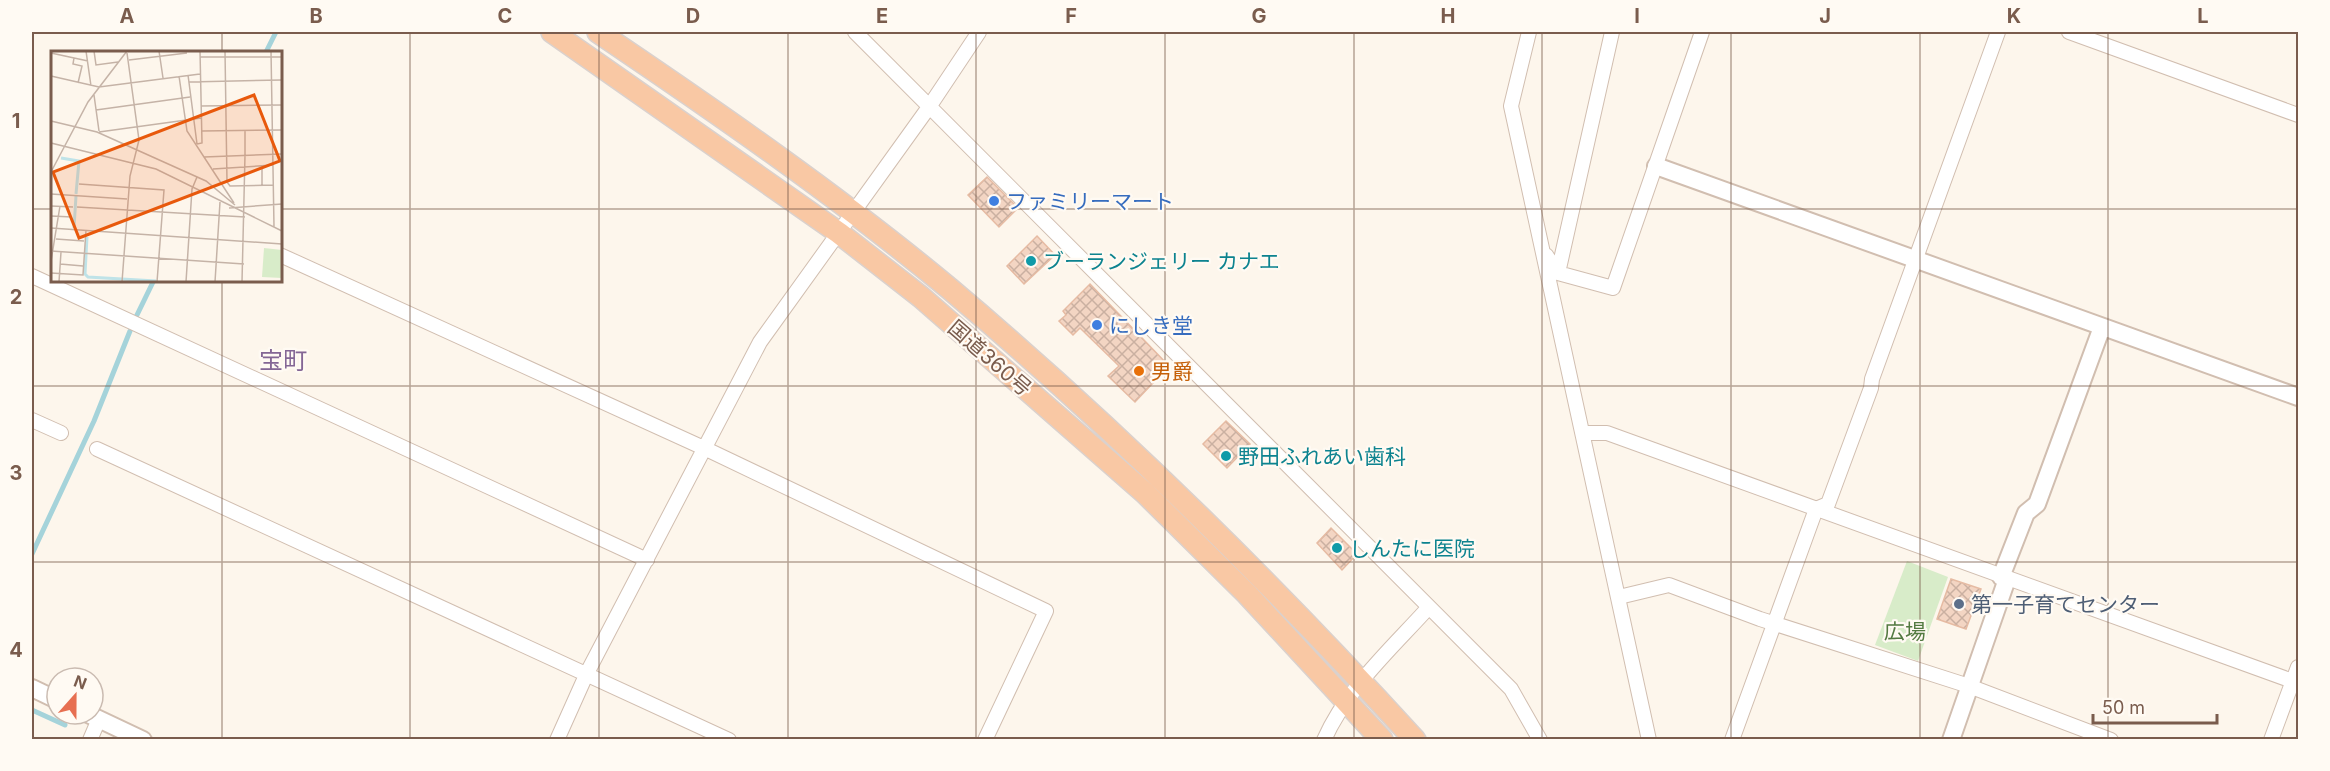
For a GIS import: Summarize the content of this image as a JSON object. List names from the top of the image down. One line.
{"streets":{"highway":["国道360号"]},"districts":["宝町"],"parks":["広場"],"places":["ファミリーマート","ブーランジェリー カナエ","にしき堂","男爵","野田ふれあい歯科","しんたに医院","第一子育てセンター"],"scale_bar":"50 m","north":"top","grid":{"columns":["A","B","C","D","E","F","G","H","I","J","K","L"],"rows":["1","2","3","4"]}}
